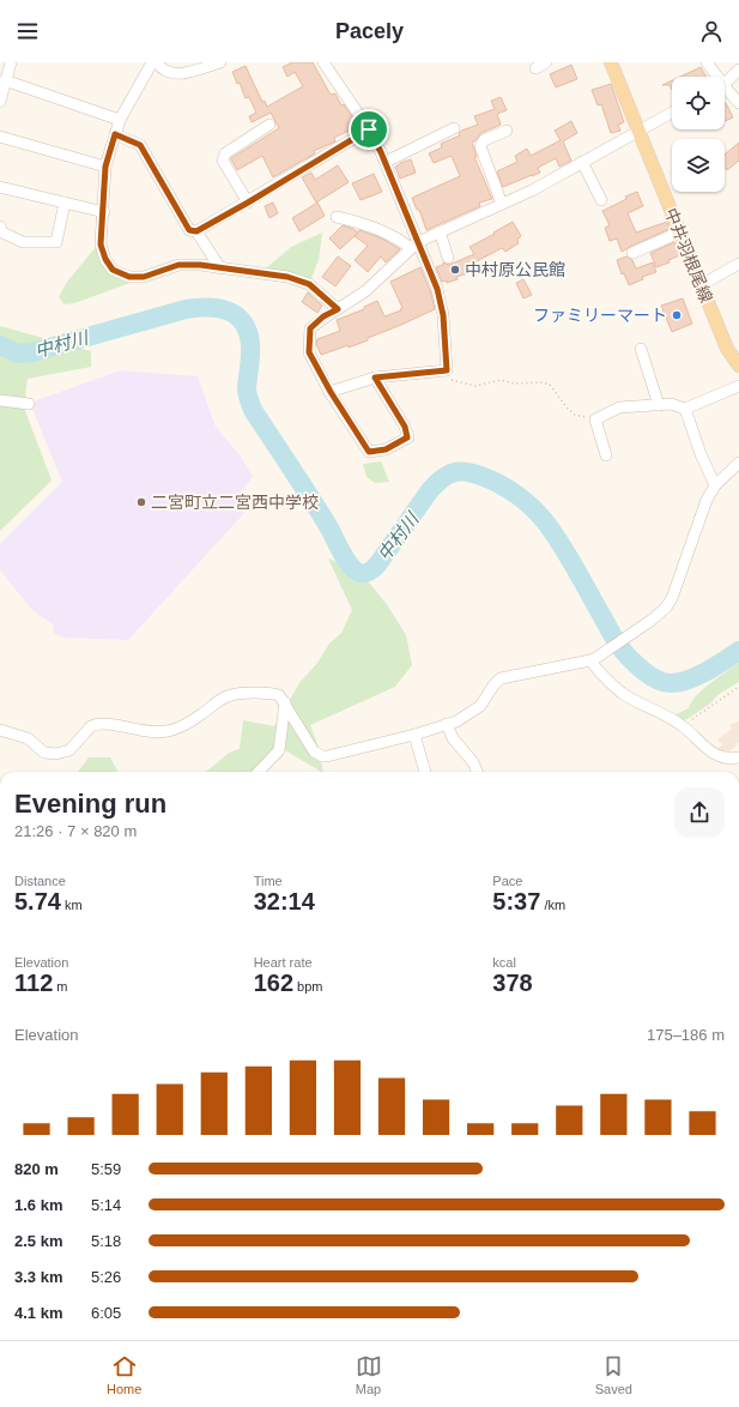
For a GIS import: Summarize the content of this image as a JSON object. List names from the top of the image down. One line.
{"streets":{"main road":["中井羽根尾線"]},"water":["中村川"],"places":["中村原公民館","ファミリーマート","二宮町立二宮西中学校"],"page":{"header":"Pacely","heading":["Evening run","21:26 · 7 × 820 m"],"stats":[["Distance","5.74 km"],["Time","32:14"],["Pace","5:37 /km"],["Elevation","112 m"],["Heart rate","162 bpm"],["kcal","378"]],"chart":["Elevation","175–186 m"],"list":[{"name":"820 m","note":"5:59"},{"name":"1.6 km","note":"5:14"},{"name":"2.5 km","note":"5:18"},{"name":"3.3 km","note":"5:26"},{"name":"4.1 km","note":"6:05"}],"tabs":["Home","Map","Saved"]}}
